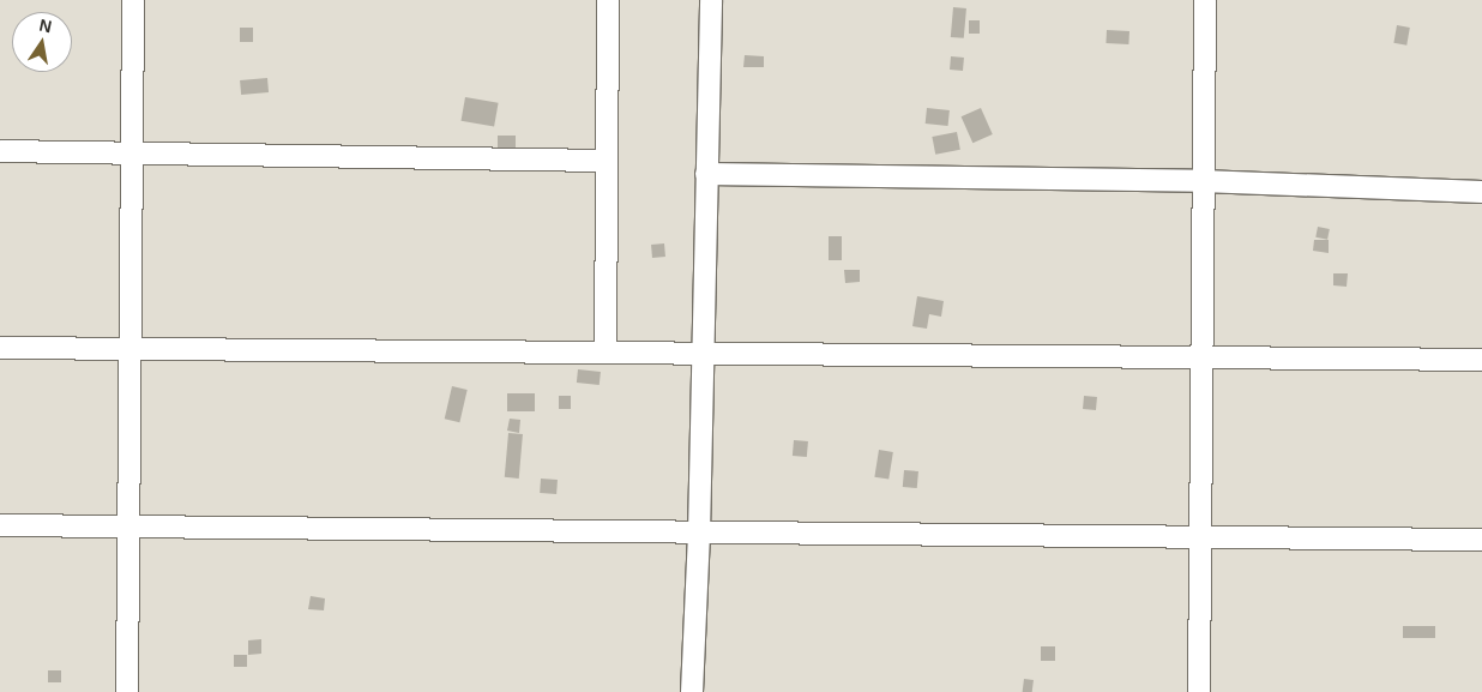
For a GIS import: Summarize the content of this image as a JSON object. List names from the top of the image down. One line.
{"north":"top"}
